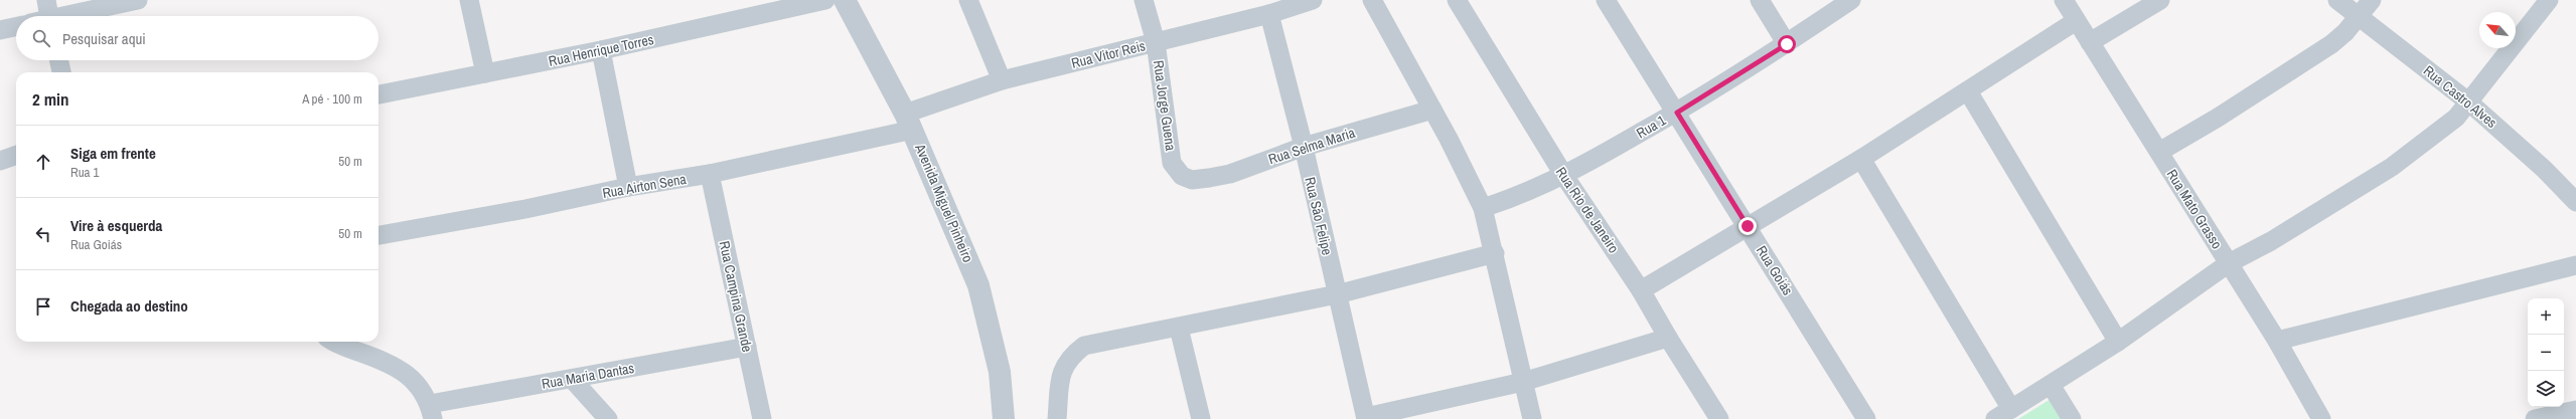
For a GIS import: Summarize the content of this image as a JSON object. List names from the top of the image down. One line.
{"streets":{"street":["Rua Henrique Torres","Rua Vitor Reis","Rua Castro Alves","Rua Jorge Guena","Rua 1","Rua Selma Maria","Rua Airton Sena","Avenida Miguel Pinheiro","Rua Mato Grasso","Rua Rio de Janeiro","Rua São Felipe","Rua Goiás","Rua Campina Grande","Rua Maria Dantas"]},"crossings":[["Rua Vitor Reis","Rua Jorge Guena"],["Rua Vitor Reis","Rua Airton Sena"],["Rua Vitor Reis","Avenida Miguel Pinheiro"],["Rua Vitor Reis","Rua São Felipe"],["Rua Jorge Guena","Rua Selma Maria"],["Rua 1","Rua Rio de Janeiro"],["Rua 1","Rua Goiás"],["Rua Selma Maria","Rua São Felipe"],["Rua Airton Sena","Avenida Miguel Pinheiro"],["Rua Airton Sena","Rua Campina Grande"],["Rua Campina Grande","Rua Maria Dantas"]],"north":"top left","page":{"search":"Pesquisar aqui","heading":["2 min","A pé · 100 m"],"list":[["Siga em frente","Rua 1","50 m"],["Vire à esquerda","Rua Goiás","50 m"],"Chegada ao destino"],"map_buttons":["+","−"]}}
